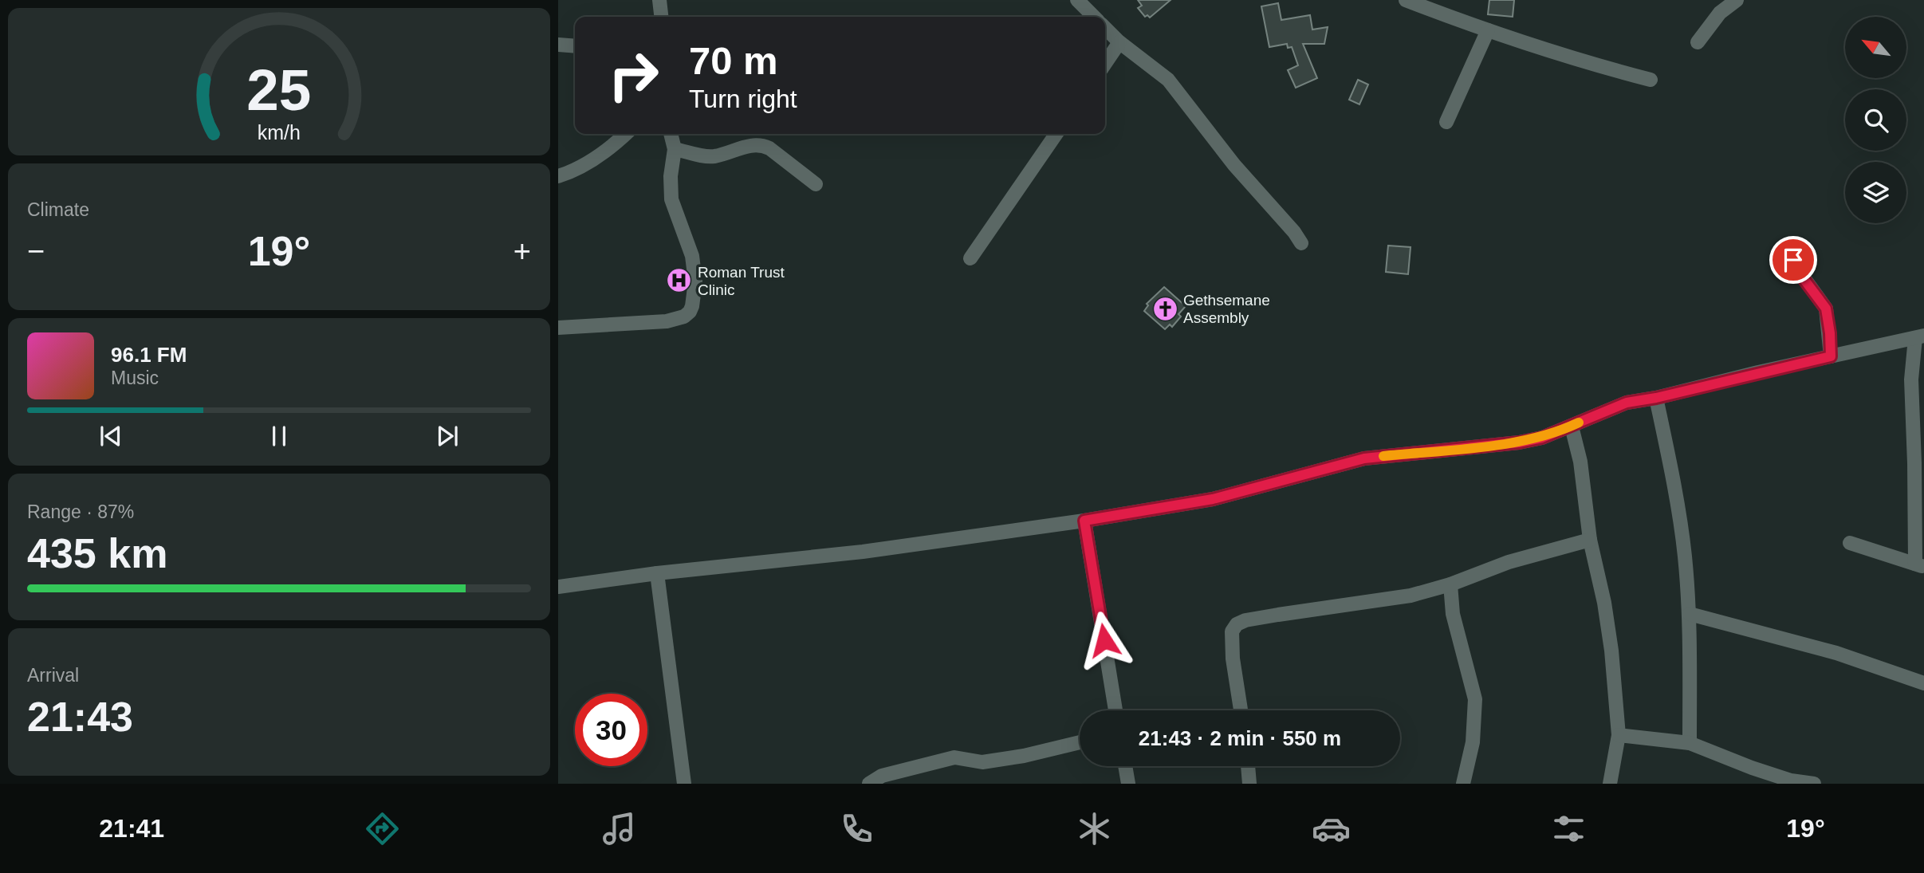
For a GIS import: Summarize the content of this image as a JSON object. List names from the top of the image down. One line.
{"places":{"hospital":["Roman Trust Clinic"],"church":["Gethsemane Assembly"]},"north":"top left","page":{"turn":["70 m","Turn right"],"tile":["Climate",["Range · 87%","435 km"],["Arrival","21:43"]],"heat":["−","19°","+"],"song":["96.1 FM","Music"],"limit":"30","trip":"21:43 · 2 min · 550 m","tabs":["21:41","19°"],"gauge":["25","km/h"]}}
